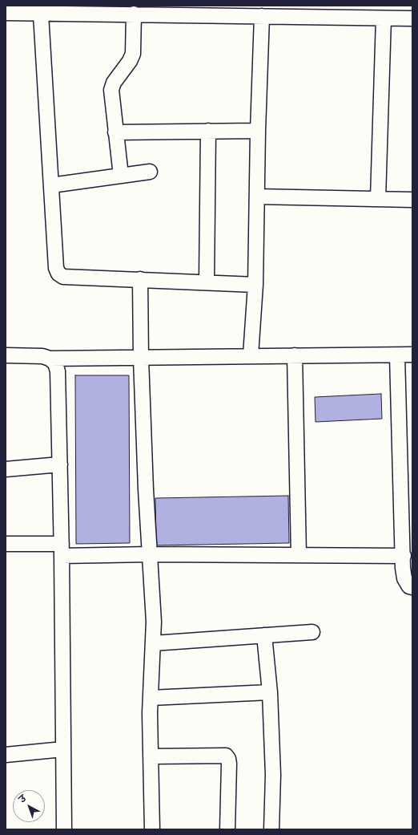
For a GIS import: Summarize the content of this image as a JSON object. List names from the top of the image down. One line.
{"north":"top left"}
